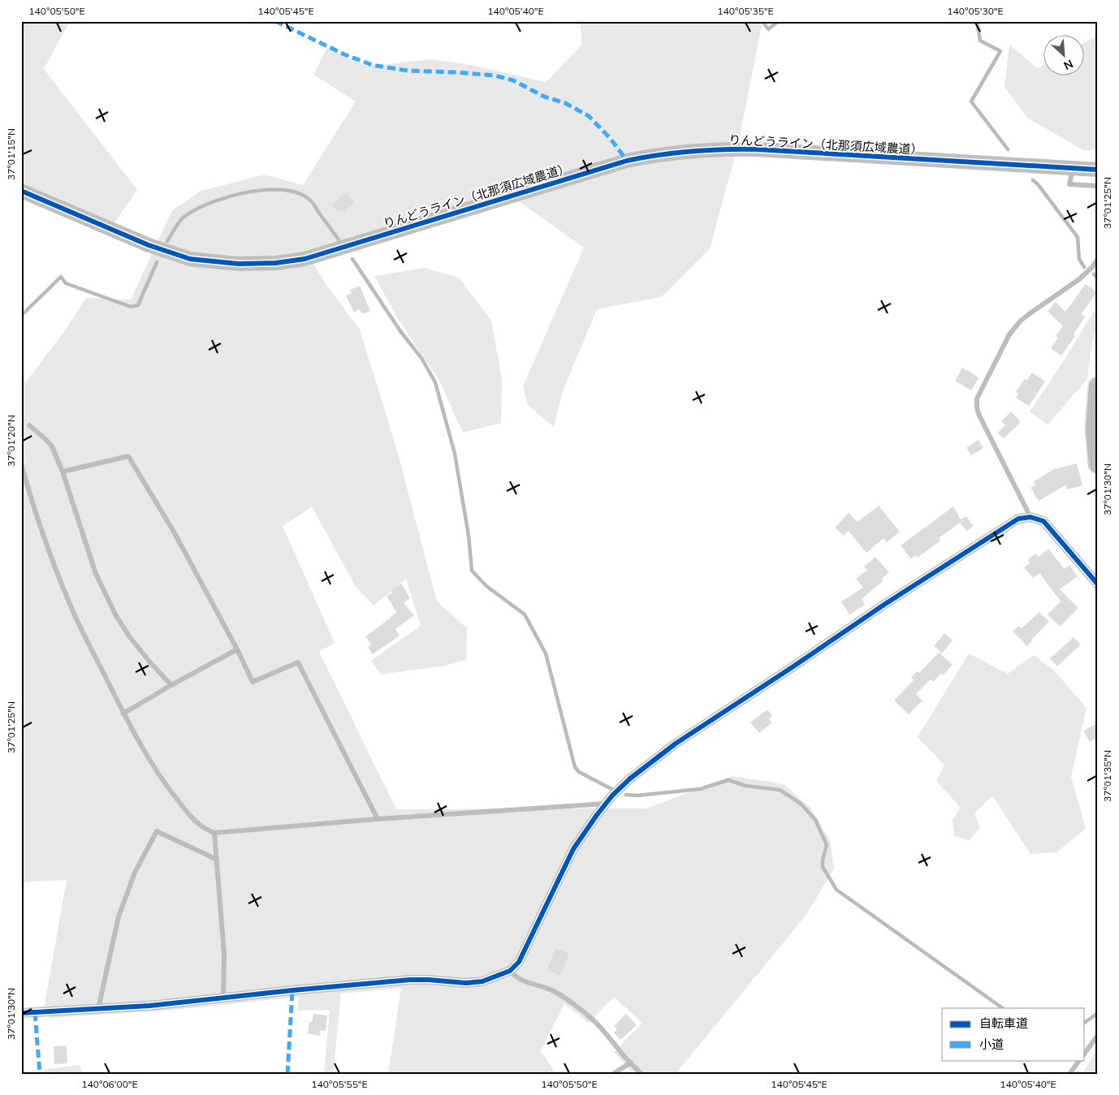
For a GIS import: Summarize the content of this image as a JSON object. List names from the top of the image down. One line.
{"streets":{"street":["りんどうライン（北那須広域農道）"]},"legend":["自転車道","小道"],"north":"bottom right","coordinates":["140°05'50\"E","140°05'45\"E","140°05'40\"E","140°05'35\"E","140°05'30\"E","37°01'15\"N","37°01'25\"N","37°01'20\"N","37°01'30\"N","37°01'35\"N","140°06'00\"E","140°05'55\"E"]}
